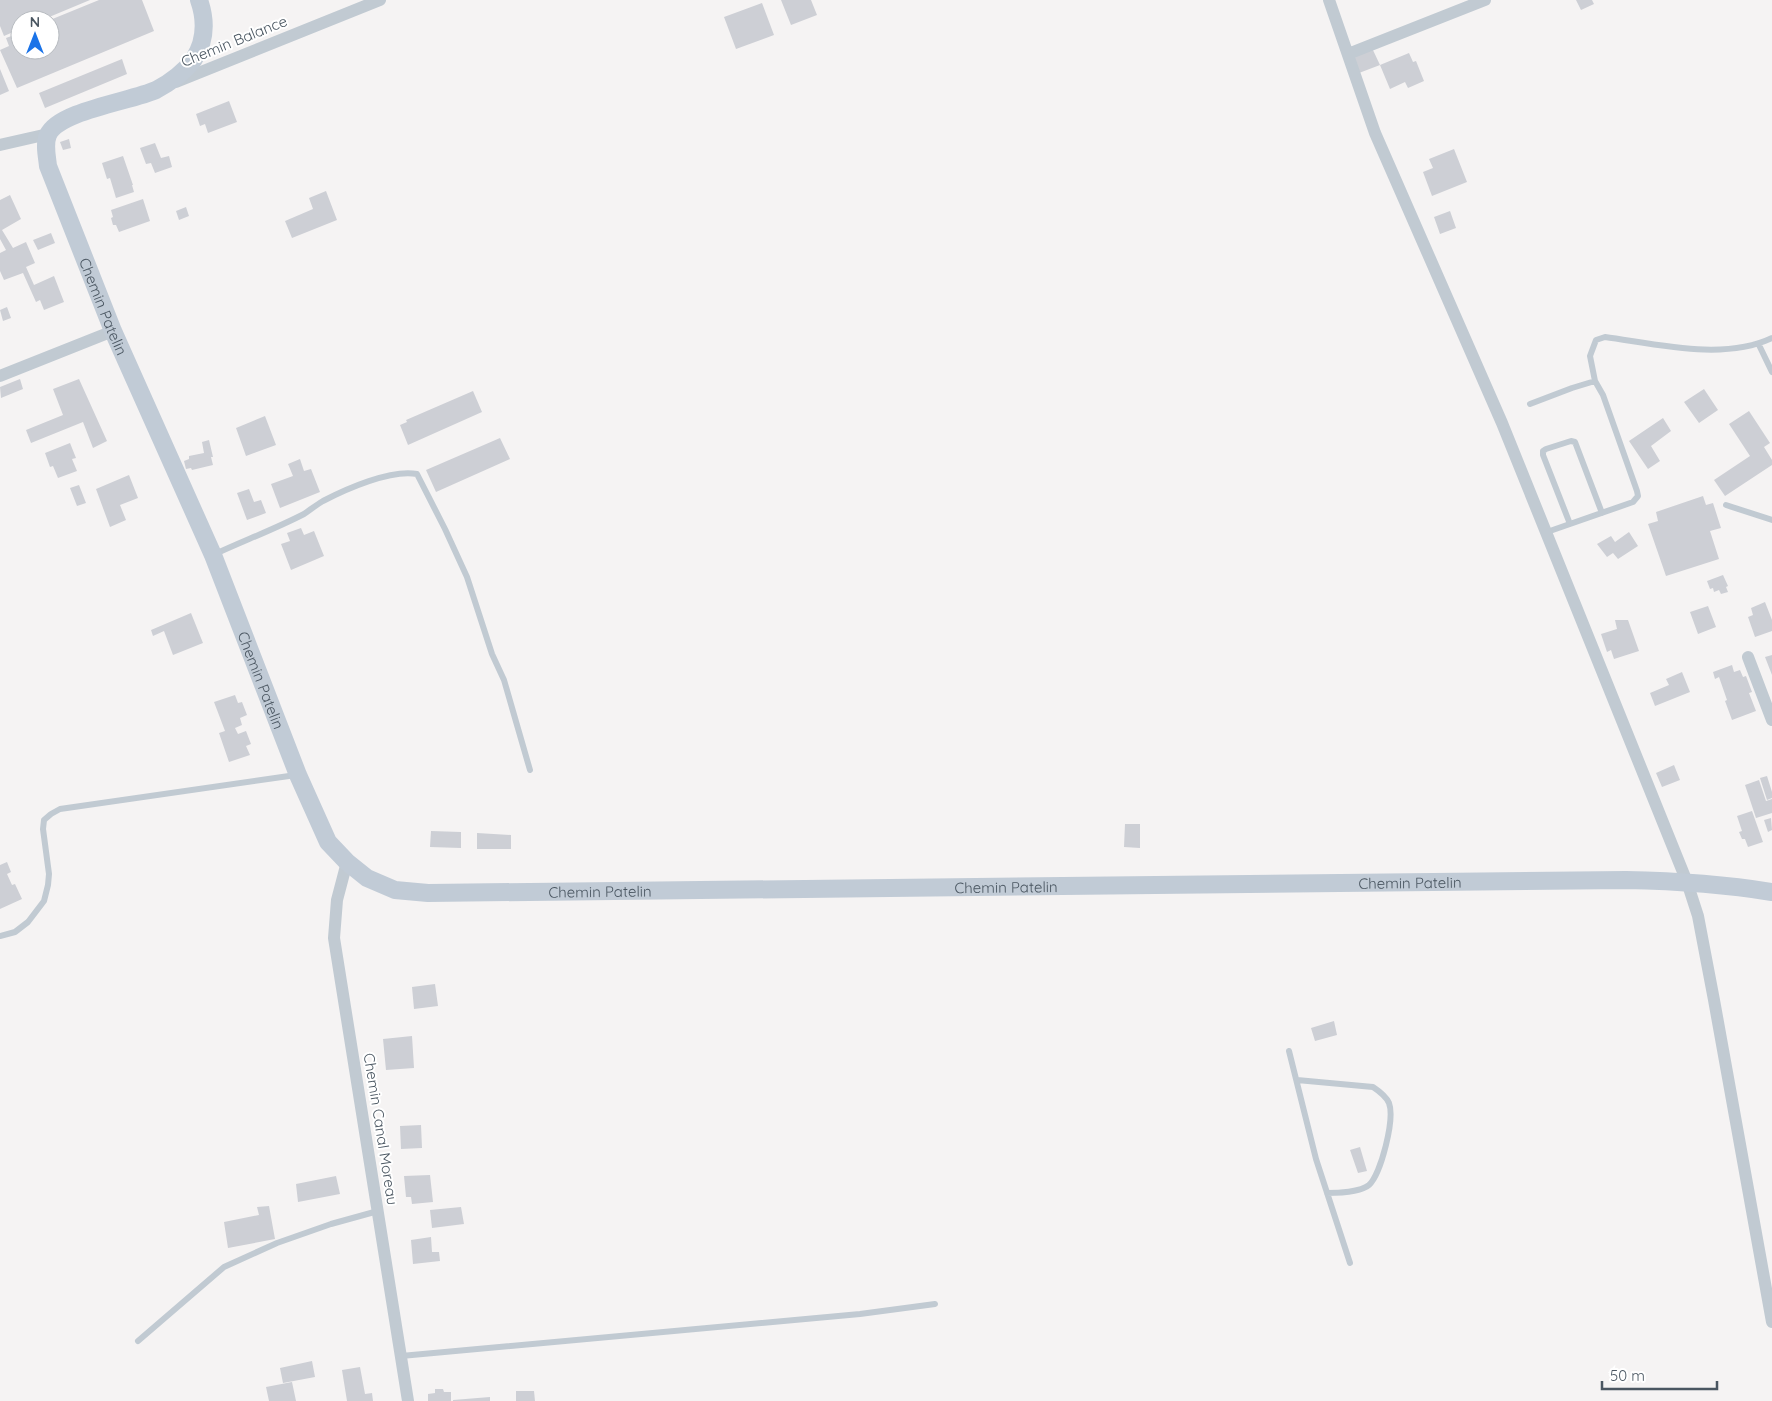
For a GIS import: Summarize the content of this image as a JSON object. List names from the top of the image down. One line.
{"streets":{"main road":["Chemin Patelin"],"street":["Chemin Balance","Chemin Canal Moreau"]},"crossings":[["Chemin Patelin","Chemin Canal Moreau"]],"scale_bar":"50 m","north":"top"}
